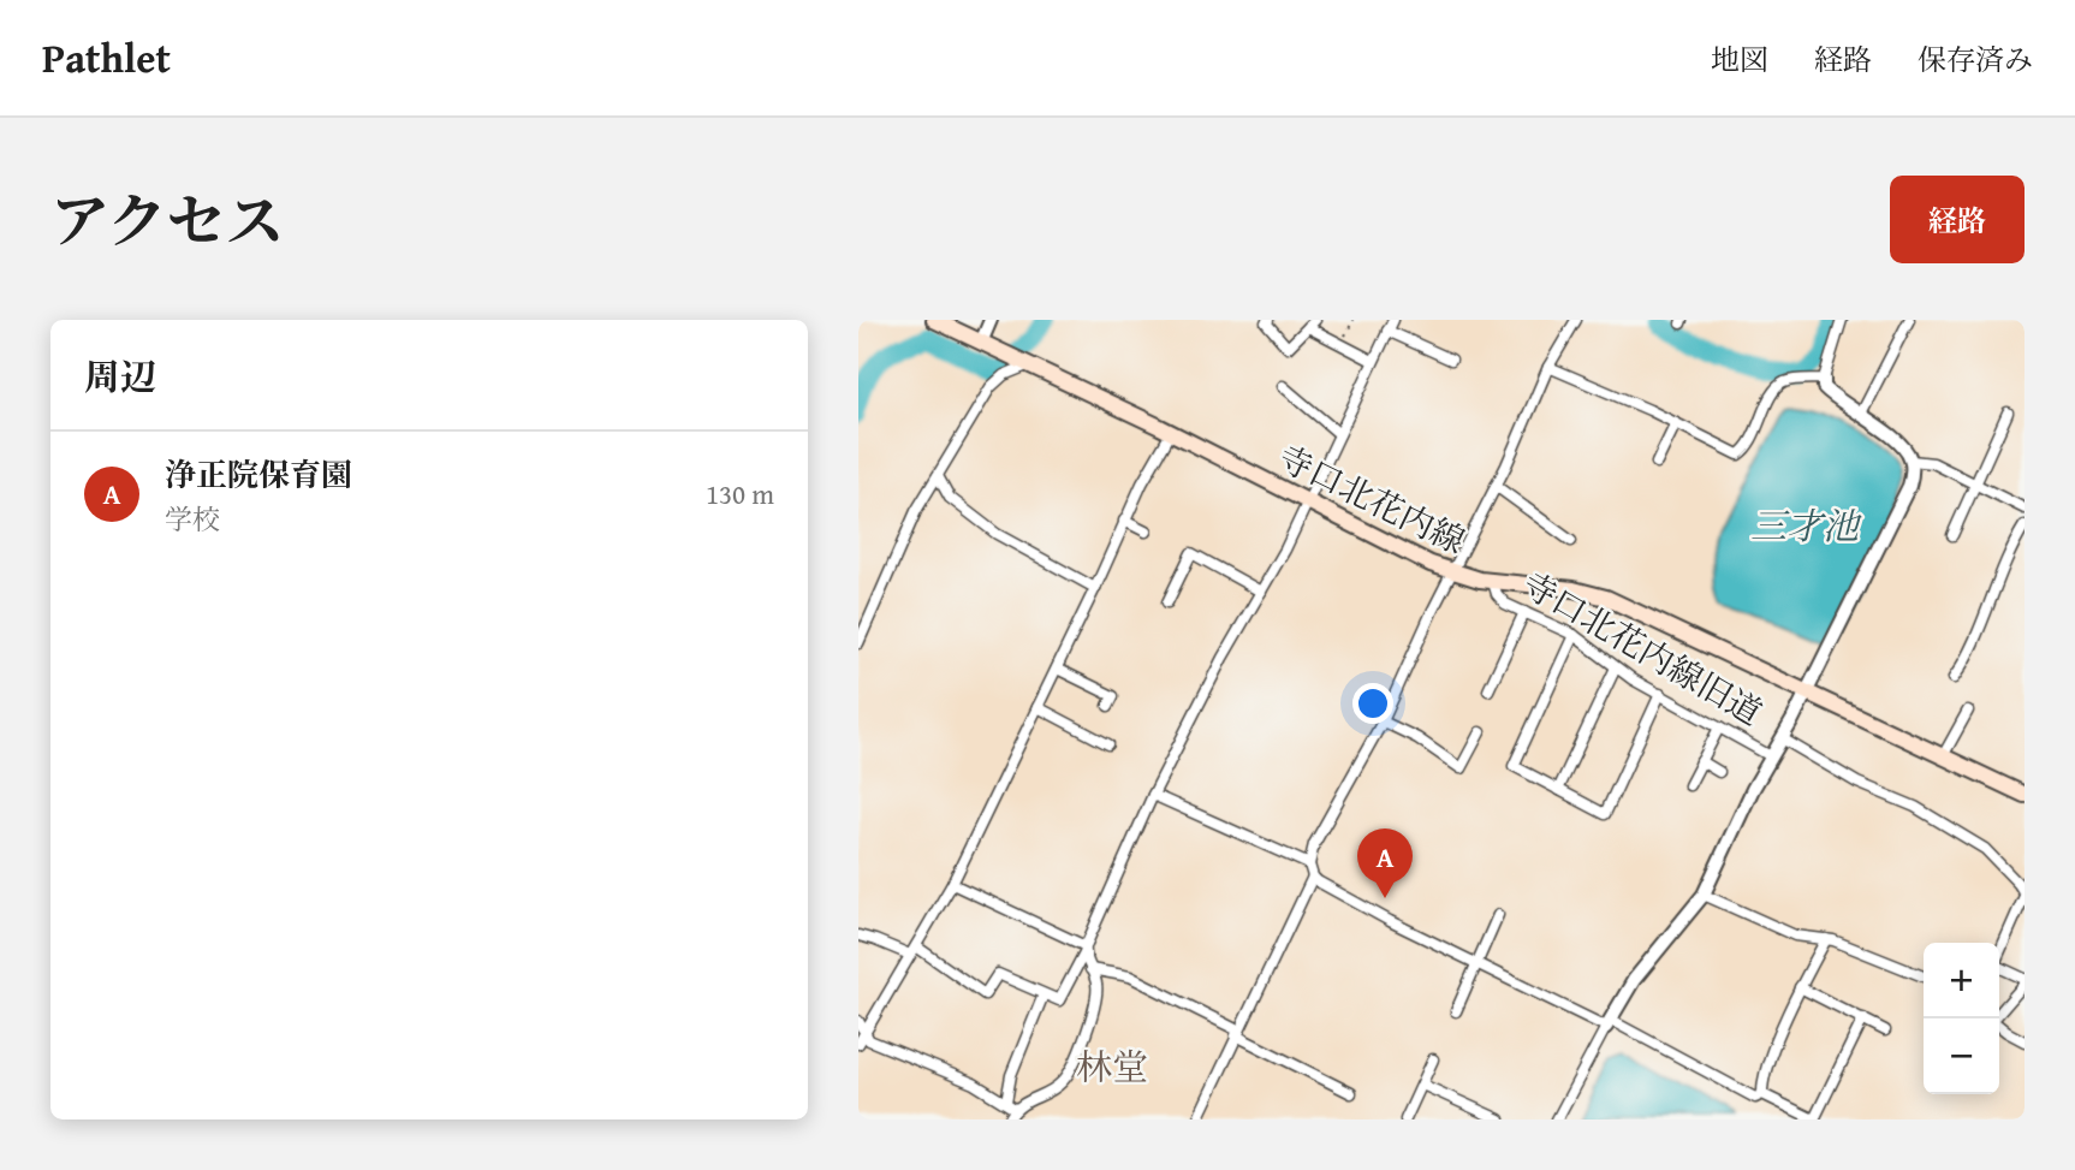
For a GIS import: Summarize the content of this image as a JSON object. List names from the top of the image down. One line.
{"streets":{"main road":["寺口北花内線"],"street":["寺口北花内線旧道"]},"crossings":[["寺口北花内線","寺口北花内線旧道"]],"districts":["林堂"],"water":["三才池"],"page":{"header":"Pathlet","nav":["地図","経路","保存済み"],"title":"アクセス","buttons":"経路","heading":"周辺","list":[{"mark":"A","name":"浄正院保育園","note":"学校","value":"130 m"}],"pins":"A","map_buttons":["+","−"]}}
